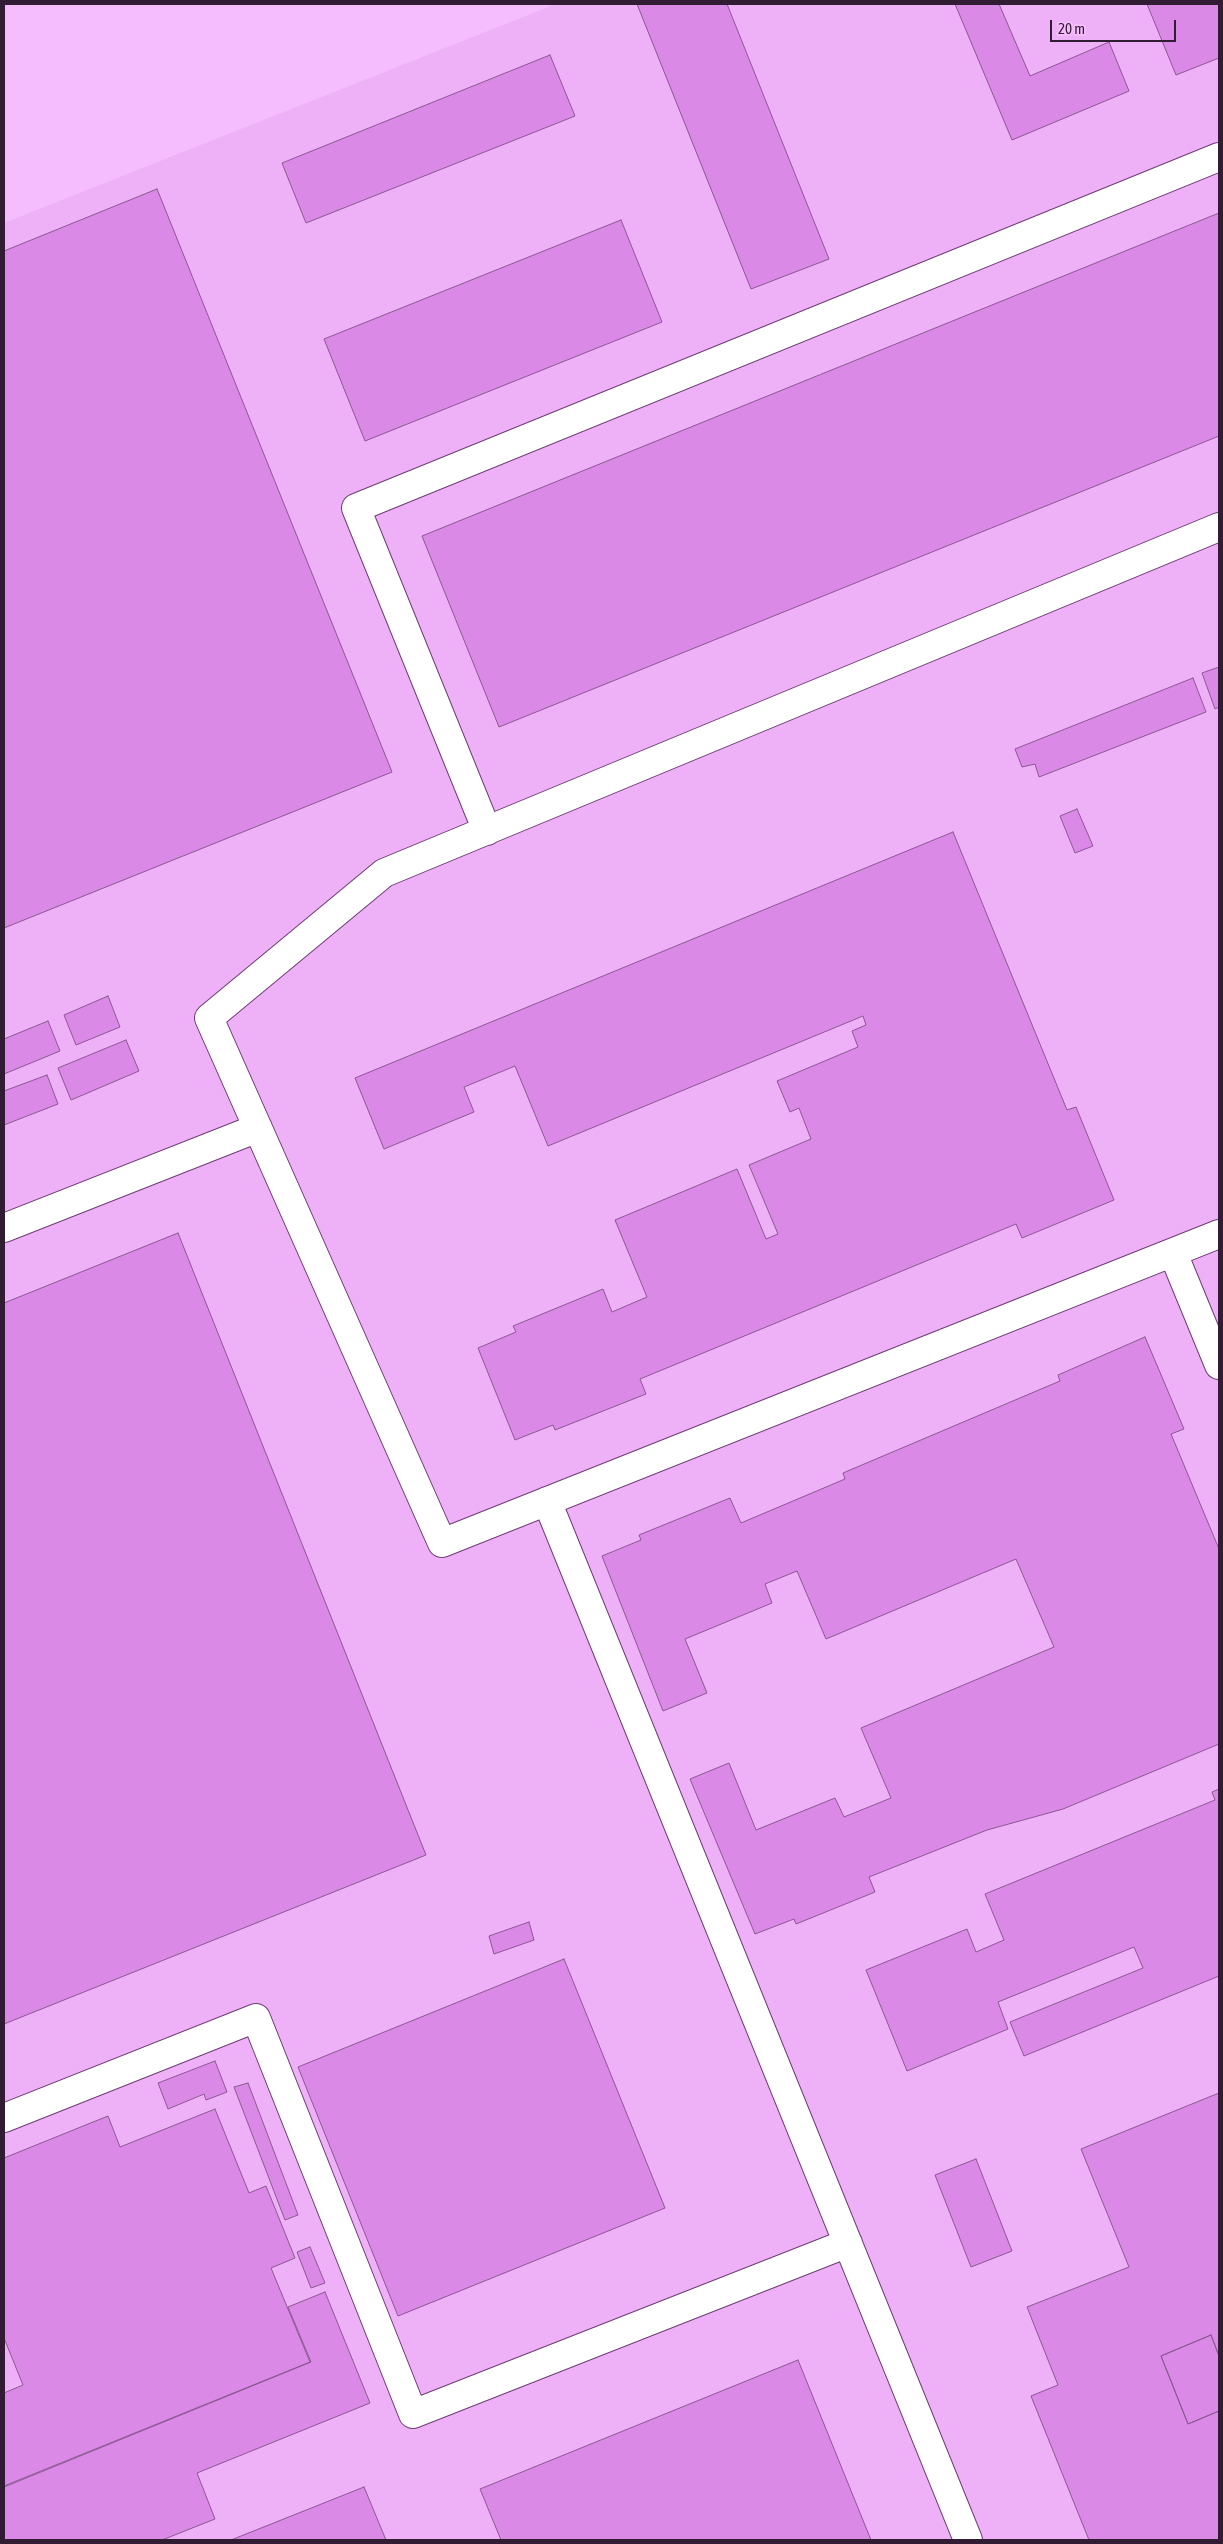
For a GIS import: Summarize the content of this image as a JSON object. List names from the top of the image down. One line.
{"scale_bar":"20 m"}
